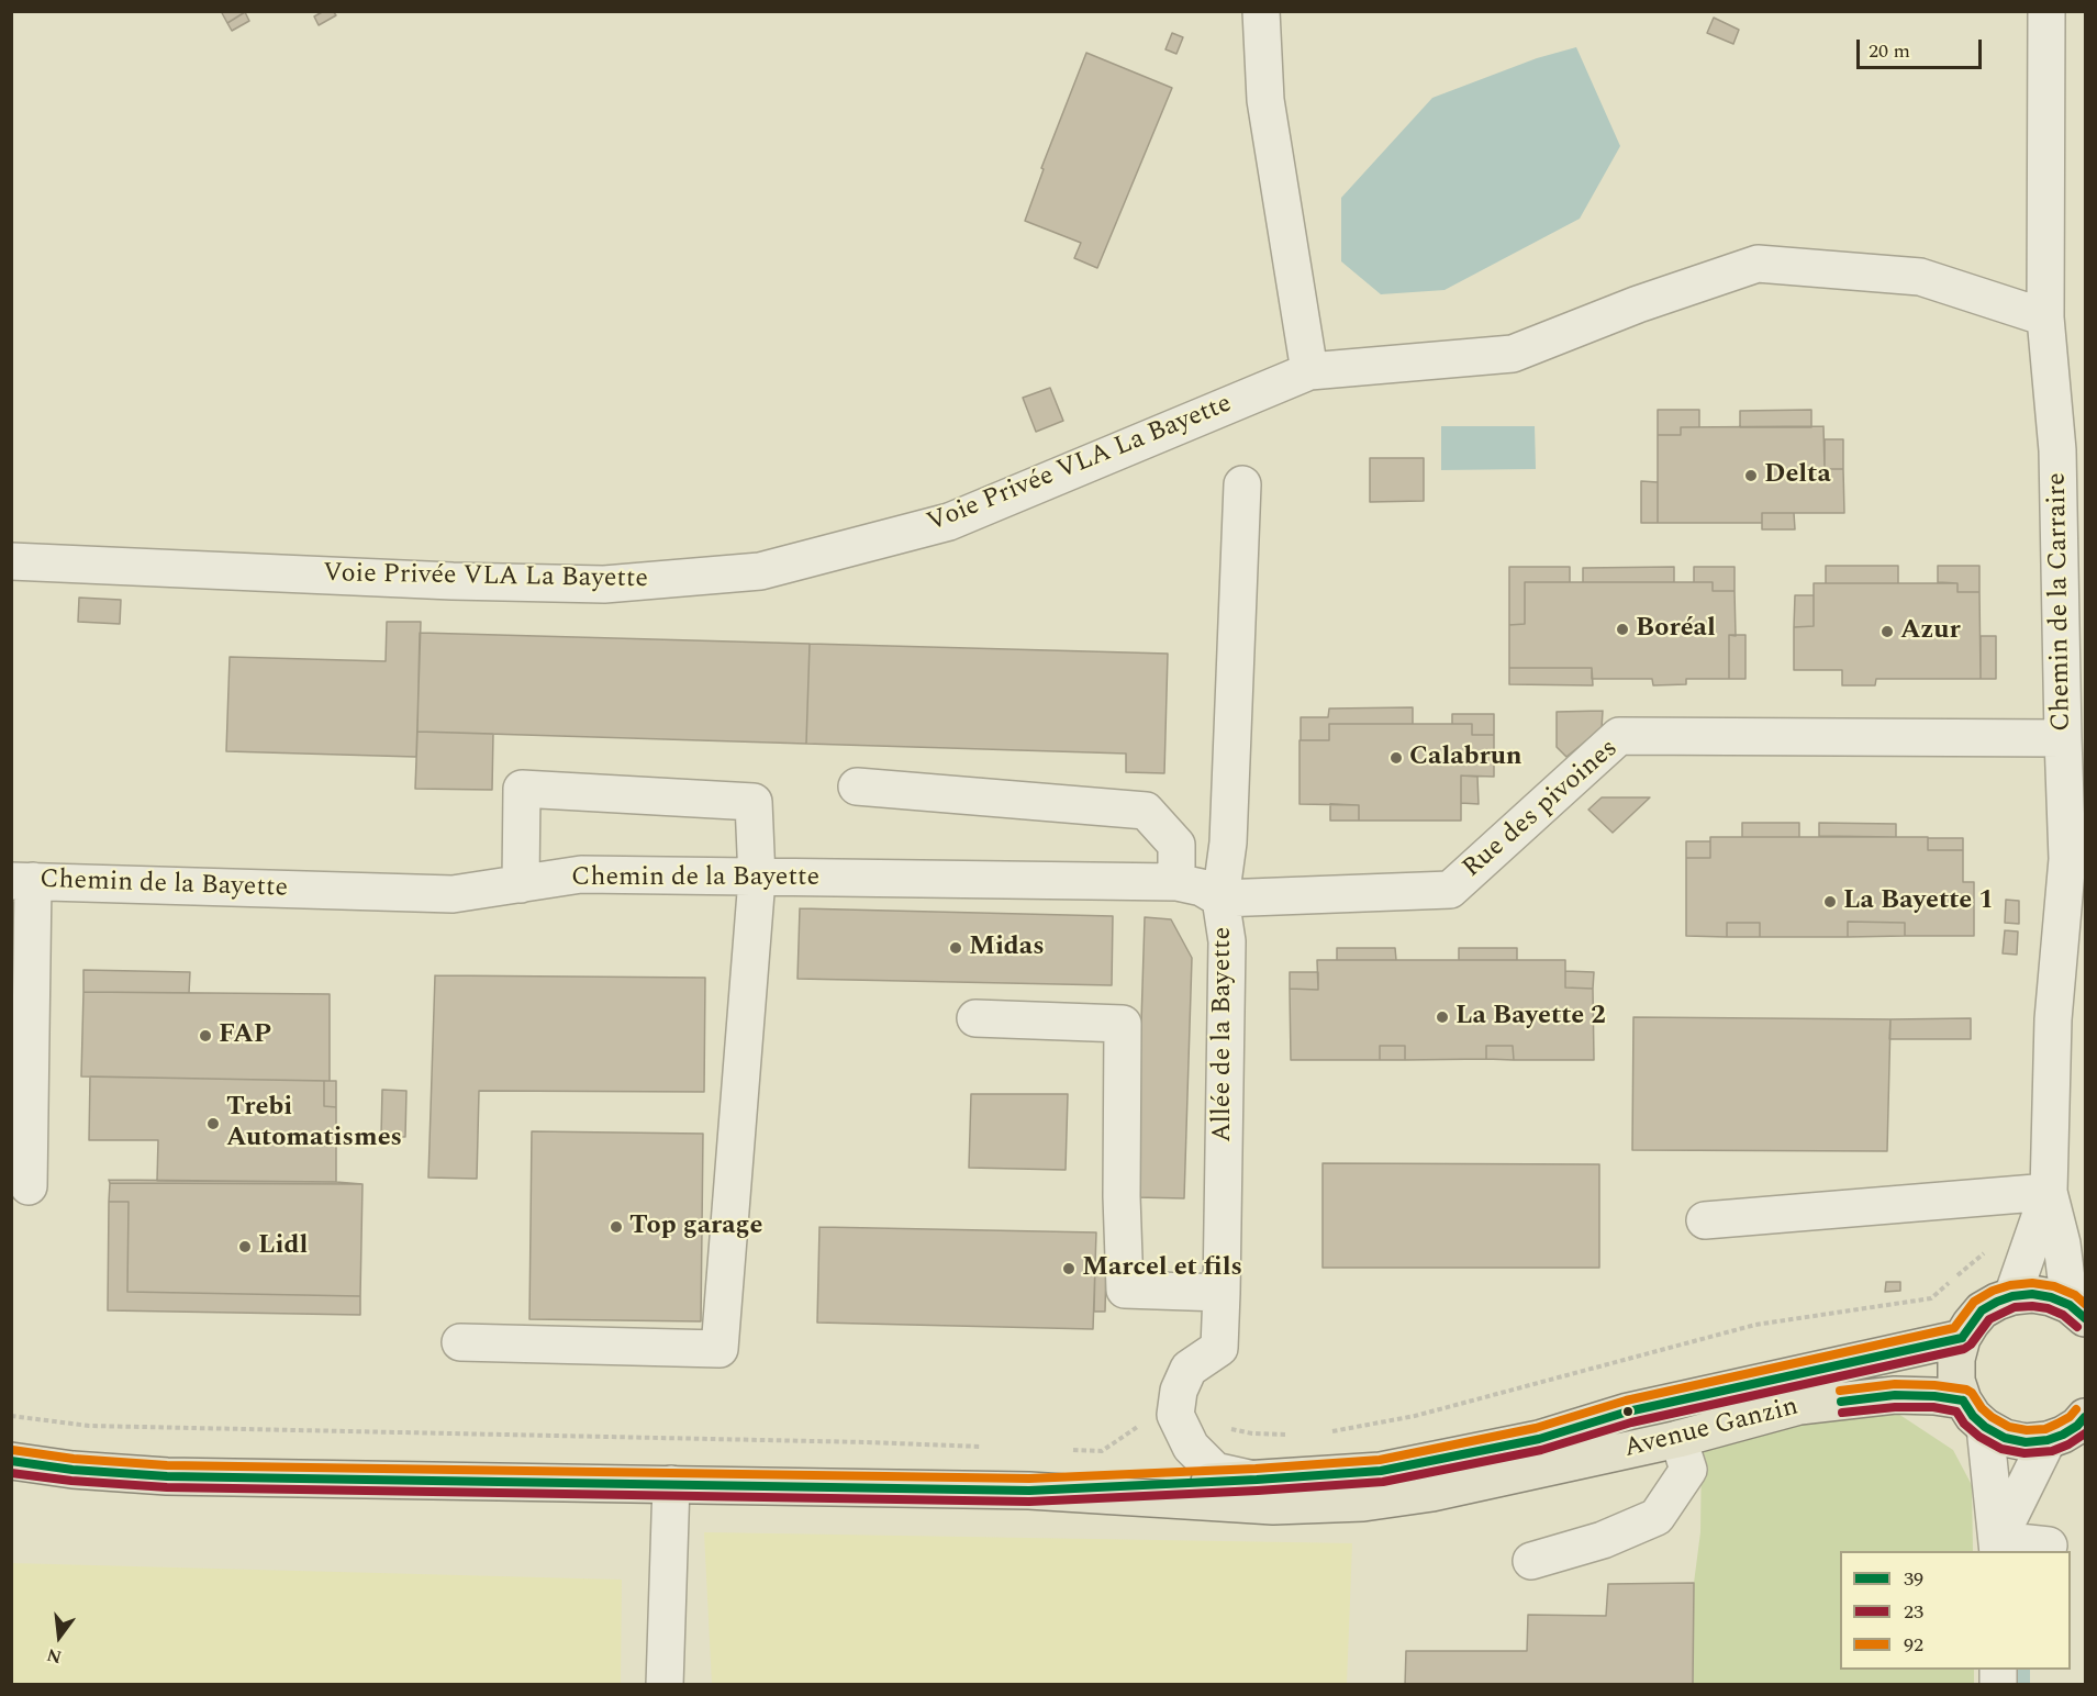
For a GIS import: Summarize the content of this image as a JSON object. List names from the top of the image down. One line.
{"streets":{"main road":["Avenue Ganzin"],"street":["Voie Privée VLA La Bayette","Chemin de la Carraire","Rue des pivoines","Chemin de la Bayette","Allée de la Bayette"]},"crossings":[["Voie Privée VLA La Bayette","Chemin de la Carraire"],["Chemin de la Carraire","Rue des pivoines"],["Rue des pivoines","Chemin de la Bayette"],["Rue des pivoines","Allée de la Bayette"],["Chemin de la Bayette","Allée de la Bayette"],["Allée de la Bayette","Avenue Ganzin"]],"places":["Delta","Boréal","Azur","Calabrun","La Bayette 1","Midas","La Bayette 2","FAP","Trebi Automatismes","Top garage","Lidl","Marcel et fils"],"lines":["transit line 92","transit line 39","transit line 23"],"legend":["39","23","92"],"scale_bar":"20 m","north":"bottom"}
